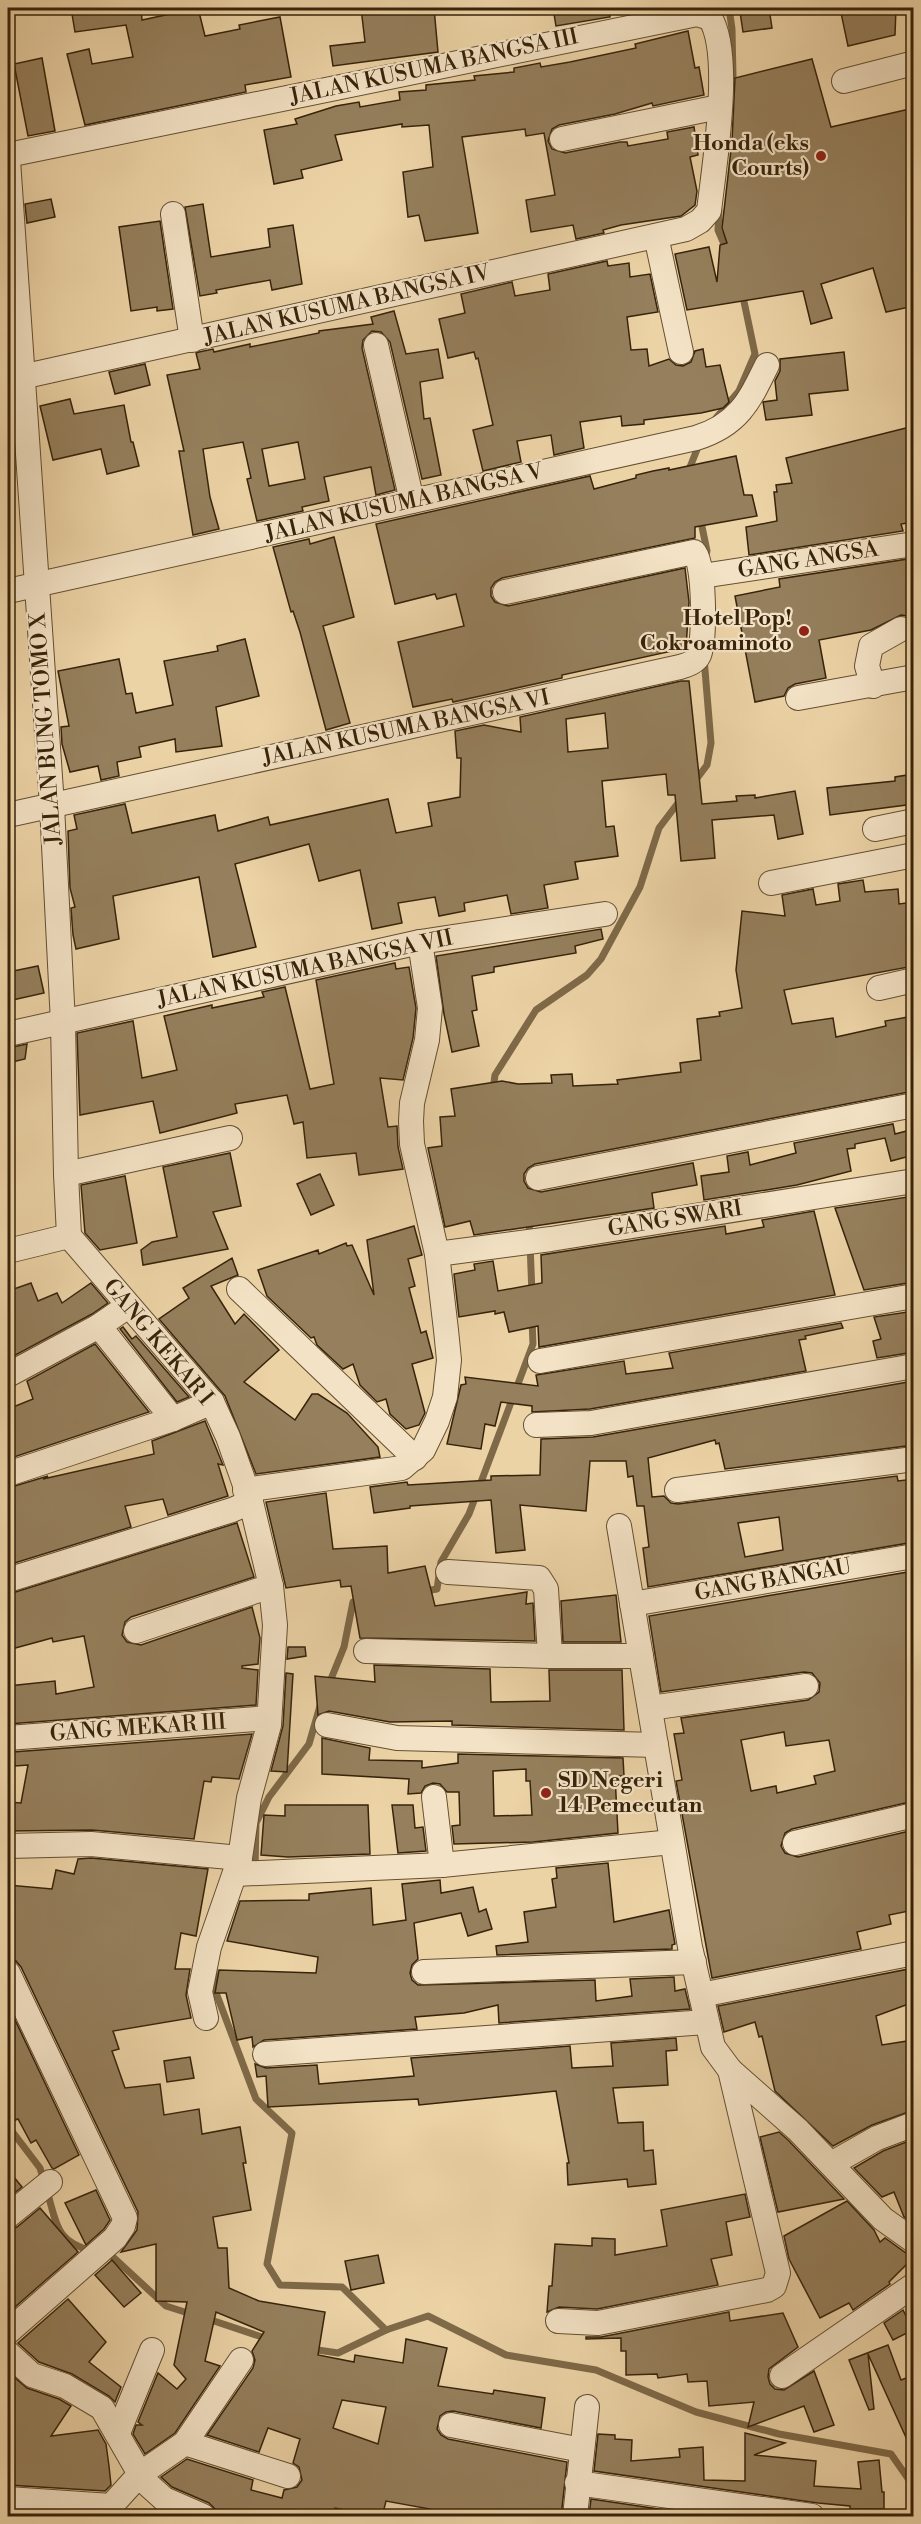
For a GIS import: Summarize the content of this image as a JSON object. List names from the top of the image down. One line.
{"streets":{"street":["JALAN KUSUMA BANGSA III","JALAN KUSUMA BANGSA IV","JALAN KUSUMA BANGSA V","GANG ANGSA","JALAN KUSUMA BANGSA VI","JALAN BUNG TOMO X","JALAN KUSUMA BANGSA VII","GANG SWARI","GANG KEKAR I","GANG BANGAU","GANG MEKAR III"]},"crossings":[["JALAN KUSUMA BANGSA III","JALAN KUSUMA BANGSA IV"],["JALAN KUSUMA BANGSA III","JALAN BUNG TOMO X"],["JALAN KUSUMA BANGSA IV","JALAN BUNG TOMO X"],["JALAN KUSUMA BANGSA V","JALAN BUNG TOMO X"],["GANG ANGSA","JALAN KUSUMA BANGSA VI"],["JALAN KUSUMA BANGSA VI","JALAN BUNG TOMO X"],["JALAN BUNG TOMO X","JALAN KUSUMA BANGSA VII"],["JALAN BUNG TOMO X","GANG KEKAR I"],["GANG KEKAR I","GANG MEKAR III"]],"places":["Honda (eks Courts)","Hotel Pop! Cokroaminoto","SD Negeri 14 Pemecutan"]}
